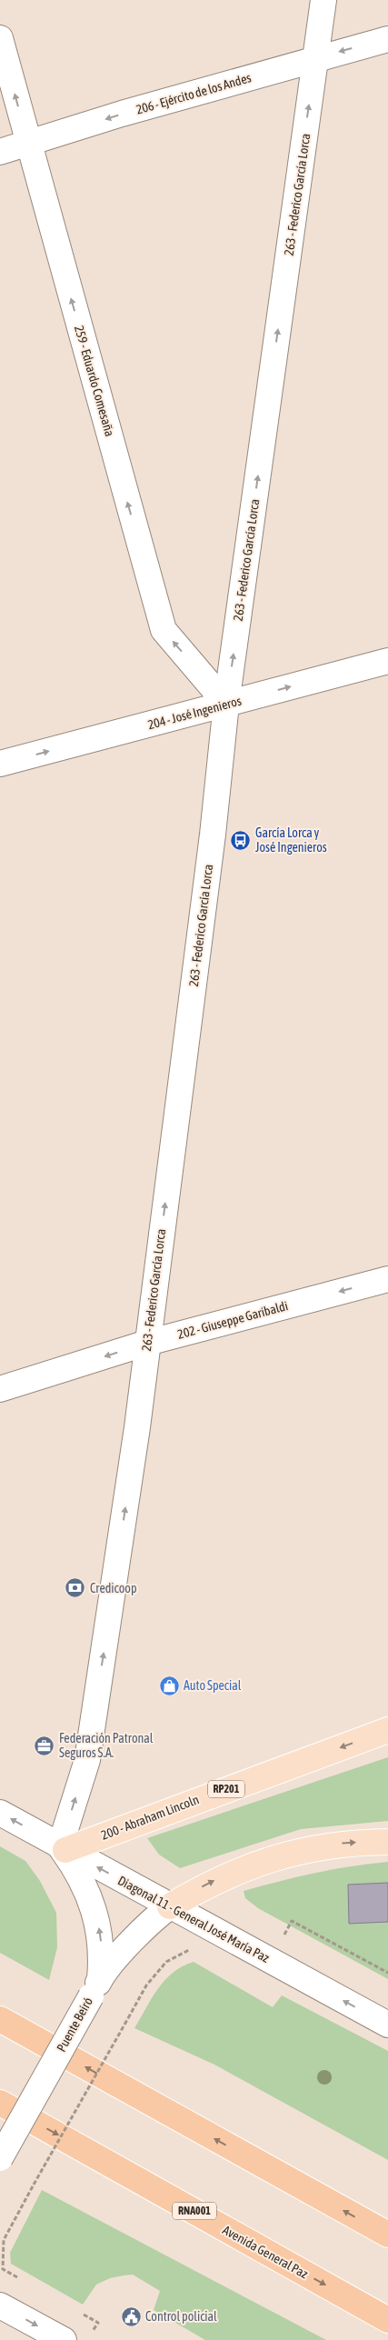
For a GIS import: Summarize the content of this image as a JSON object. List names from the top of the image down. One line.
{"streets":{"highway":["RNA001","Avenida General Paz"],"main road":["RP201","200 - Abraham Lincoln"],"street":["206 - Ejército de los Andes","263 - Federico García Lorca","259 - Eduardo Comesaña","204 - José Ingenieros","202 - Giuseppe Garibaldi","Diagonal 11 - General José María Paz","Puente Beiró"]},"crossings":[["206 - Ejército de los Andes","263 - Federico García Lorca"],["206 - Ejército de los Andes","259 - Eduardo Comesaña"],["263 - Federico García Lorca","259 - Eduardo Comesaña"],["263 - Federico García Lorca","204 - José Ingenieros"],["263 - Federico García Lorca","202 - Giuseppe Garibaldi"],["263 - Federico García Lorca","200 - Abraham Lincoln"],["263 - Federico García Lorca","Diagonal 11 - General José María Paz"],["259 - Eduardo Comesaña","204 - José Ingenieros"],["200 - Abraham Lincoln","Diagonal 11 - General José María Paz"],["Diagonal 11 - General José María Paz","Puente Beiró"]],"one_way":["206 - Ejército de los Andes","263 - Federico García Lorca","259 - Eduardo Comesaña","204 - José Ingenieros","202 - Giuseppe Garibaldi","Diagonal 11 - General José María Paz"],"places":{"bus stop":["García Lorca y José Ingenieros"],"bank":["Credicoop"],"shop":["Auto Special"],"office":["Federación Patronal Seguros S.A."],"public building":["Control policial"]}}
